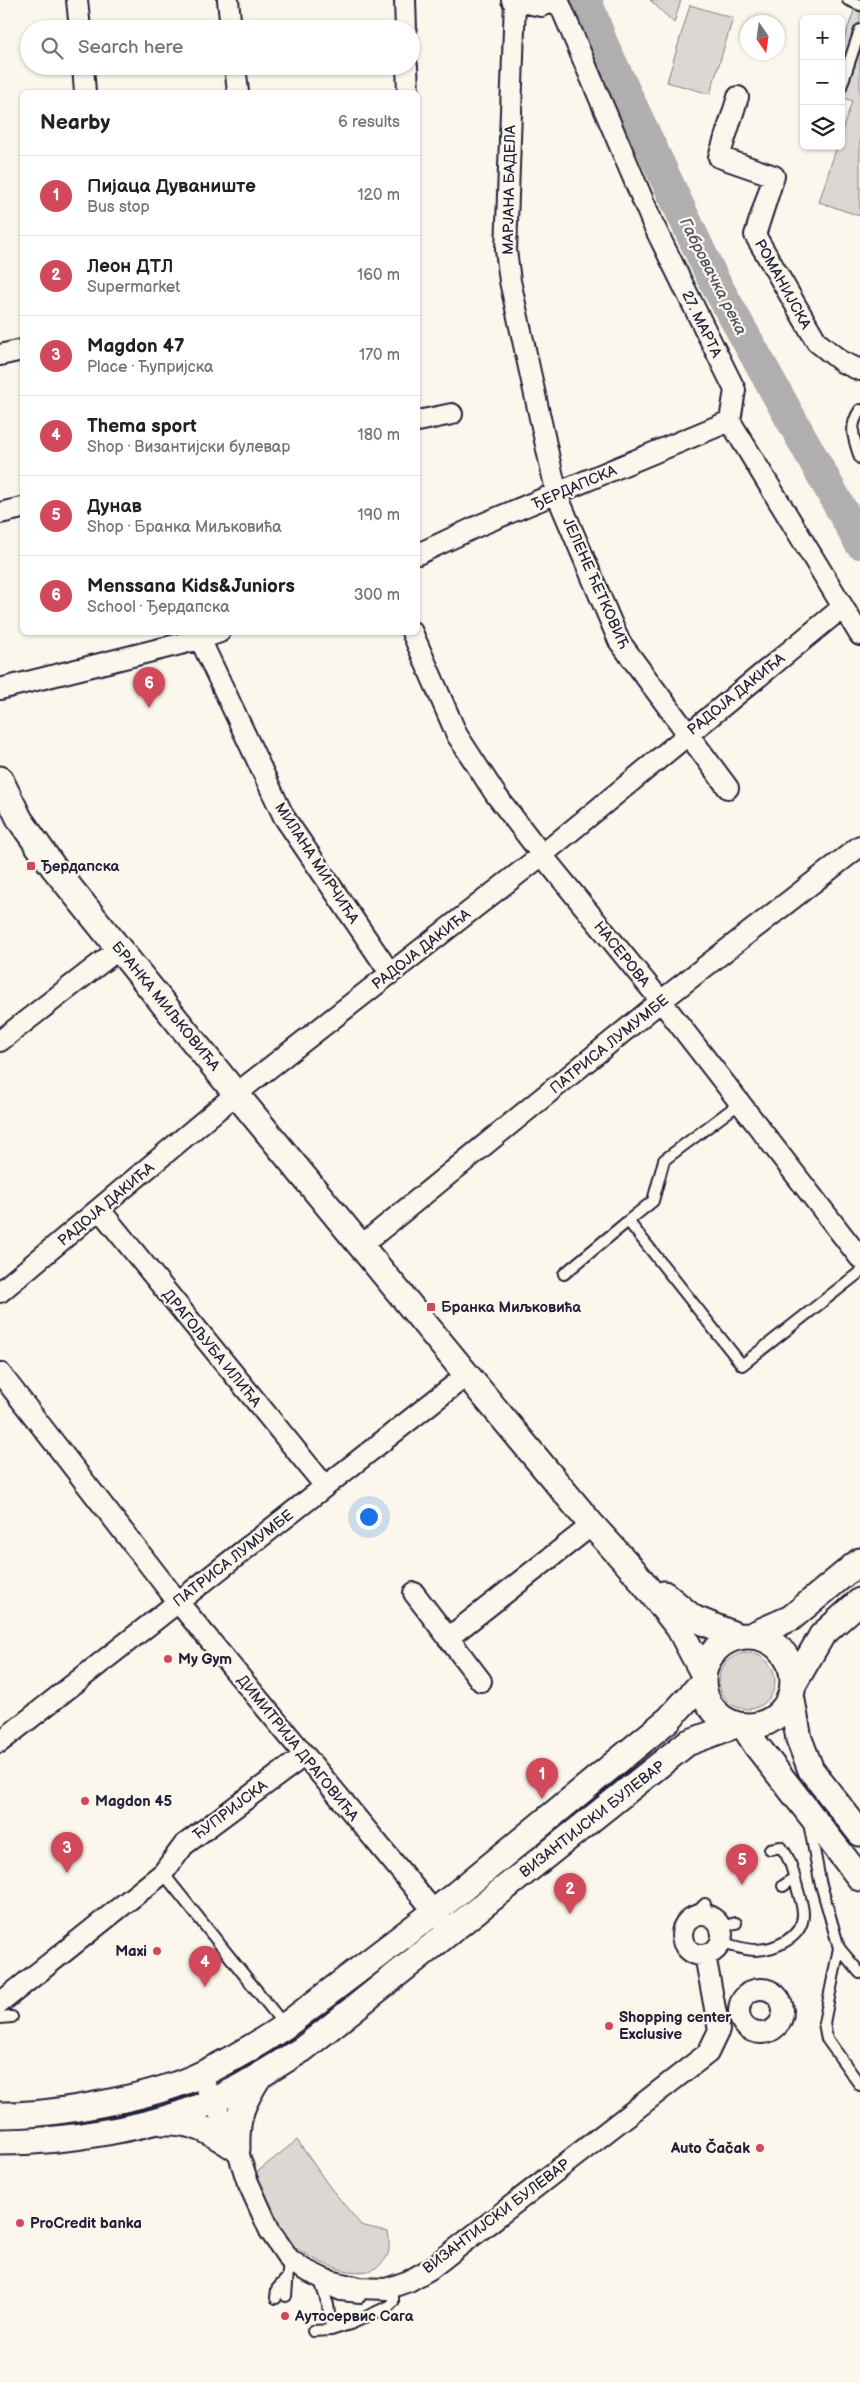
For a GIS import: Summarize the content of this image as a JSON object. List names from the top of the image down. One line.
{"streets":{"street":["МАРЈАНА БАДЕЛА","РОМАНИЈСКА","27. МАРТА","ЂЕРДАПСКА","ЈЕЛЕНЕ ЋЕТКОВИЋ","РАДОЈА ДАКИЋА","МИЛАНА МИРЧИЋА","НАСЕРОВА","БРАНКА МИЉКОВИЋА","ПАТРИСА ЛУМУМБЕ","ДРАГОЉУБА ИЛИЋА","ДИМИТРИЈА ДРАГОВИЋА","ЋУПРИЈСКА","ВИЗАНТИЈСКИ БУЛЕВАР"]},"crossings":[["МАРЈАНА БАДЕЛА","ЂЕРДАПСКА"],["МАРЈАНА БАДЕЛА","ЈЕЛЕНЕ ЋЕТКОВИЋ"],["27. МАРТА","ЂЕРДАПСКА"],["ЂЕРДАПСКА","ЈЕЛЕНЕ ЋЕТКОВИЋ"],["ЈЕЛЕНЕ ЋЕТКОВИЋ","РАДОЈА ДАКИЋА"],["РАДОЈА ДАКИЋА","МИЛАНА МИРЧИЋА"],["РАДОЈА ДАКИЋА","НАСЕРОВА"],["РАДОЈА ДАКИЋА","БРАНКА МИЉКОВИЋА"],["РАДОЈА ДАКИЋА","ДРАГОЉУБА ИЛИЋА"],["НАСЕРОВА","ПАТРИСА ЛУМУМБЕ"],["БРАНКА МИЉКОВИЋА","ПАТРИСА ЛУМУМБЕ"],["БРАНКА МИЉКОВИЋА","ВИЗАНТИЈСКИ БУЛЕВАР"],["ПАТРИСА ЛУМУМБЕ","ДРАГОЉУБА ИЛИЋА"],["ПАТРИСА ЛУМУМБЕ","ДИМИТРИЈА ДРАГОВИЋА"],["ДИМИТРИЈА ДРАГОВИЋА","ЋУПРИЈСКА"],["ДИМИТРИЈА ДРАГОВИЋА","ВИЗАНТИЈСКИ БУЛЕВАР"]],"water":["Габровачка река"],"places":{"transit":["Ђердапска","Бранка Миљковића"],"other":["My Gym","Magdon 45","Maxi","Shopping center Exclusive","Auto Čačak","ProCredit banka","Аутосервис Сага"]},"north":"bottom","page":{"map_buttons":["+","−"],"search":"Search here","heading":["Nearby","6 results"],"list":[{"mark":"1","name":"Пијаца Дуваниште","note":"Bus stop","value":"120 m"},{"mark":"2","name":"Леон ДТЛ","note":"Supermarket","value":"160 m"},{"mark":"3","name":"Magdon 47","note":"Place · Ћупријска","value":"170 m"},{"mark":"4","name":"Thema sport","note":"Shop · Византијски булевар","value":"180 m"},{"mark":"5","name":"Дунав","note":"Shop · Бранка Миљковића","value":"190 m"},{"mark":"6","name":"Menssana Kids&Juniors","note":"School · Ђердапска","value":"300 m"}],"pins":["6","1","3","5","2","4"]}}
